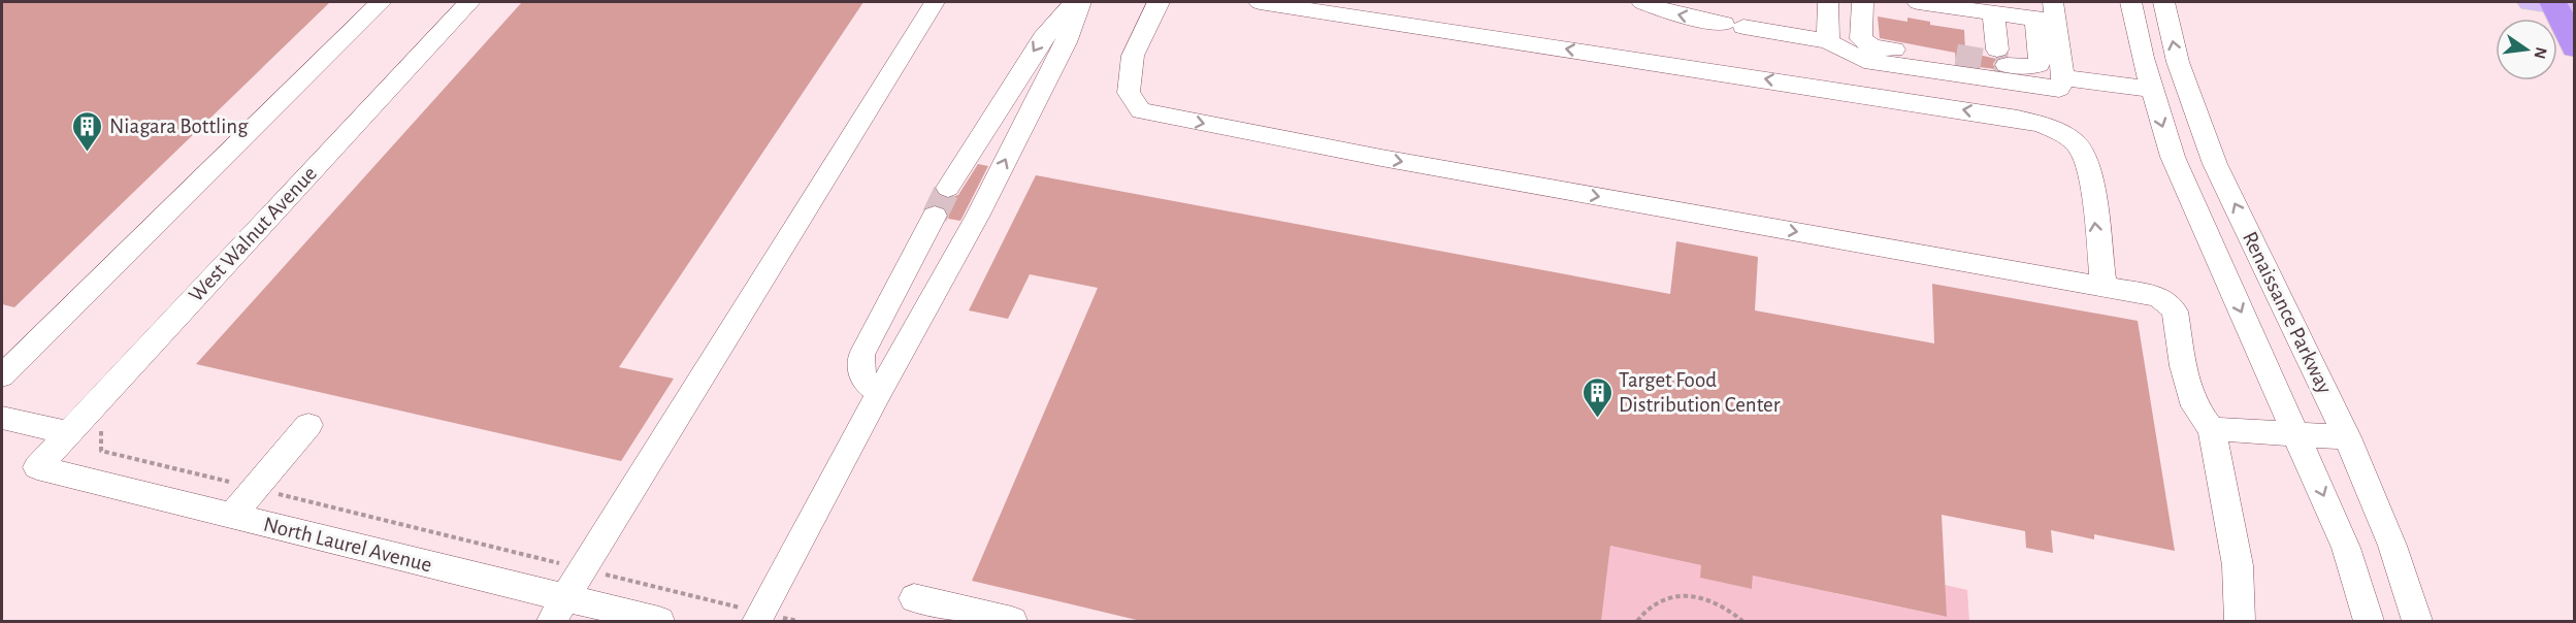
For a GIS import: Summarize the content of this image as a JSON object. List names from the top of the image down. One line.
{"streets":{"street":["West Walnut Avenue","Renaissance Parkway","North Laurel Avenue"]},"crossings":[["West Walnut Avenue","North Laurel Avenue"]],"places":{"building":["Niagara Bottling","Target Food Distribution Center"]},"north":"right"}
